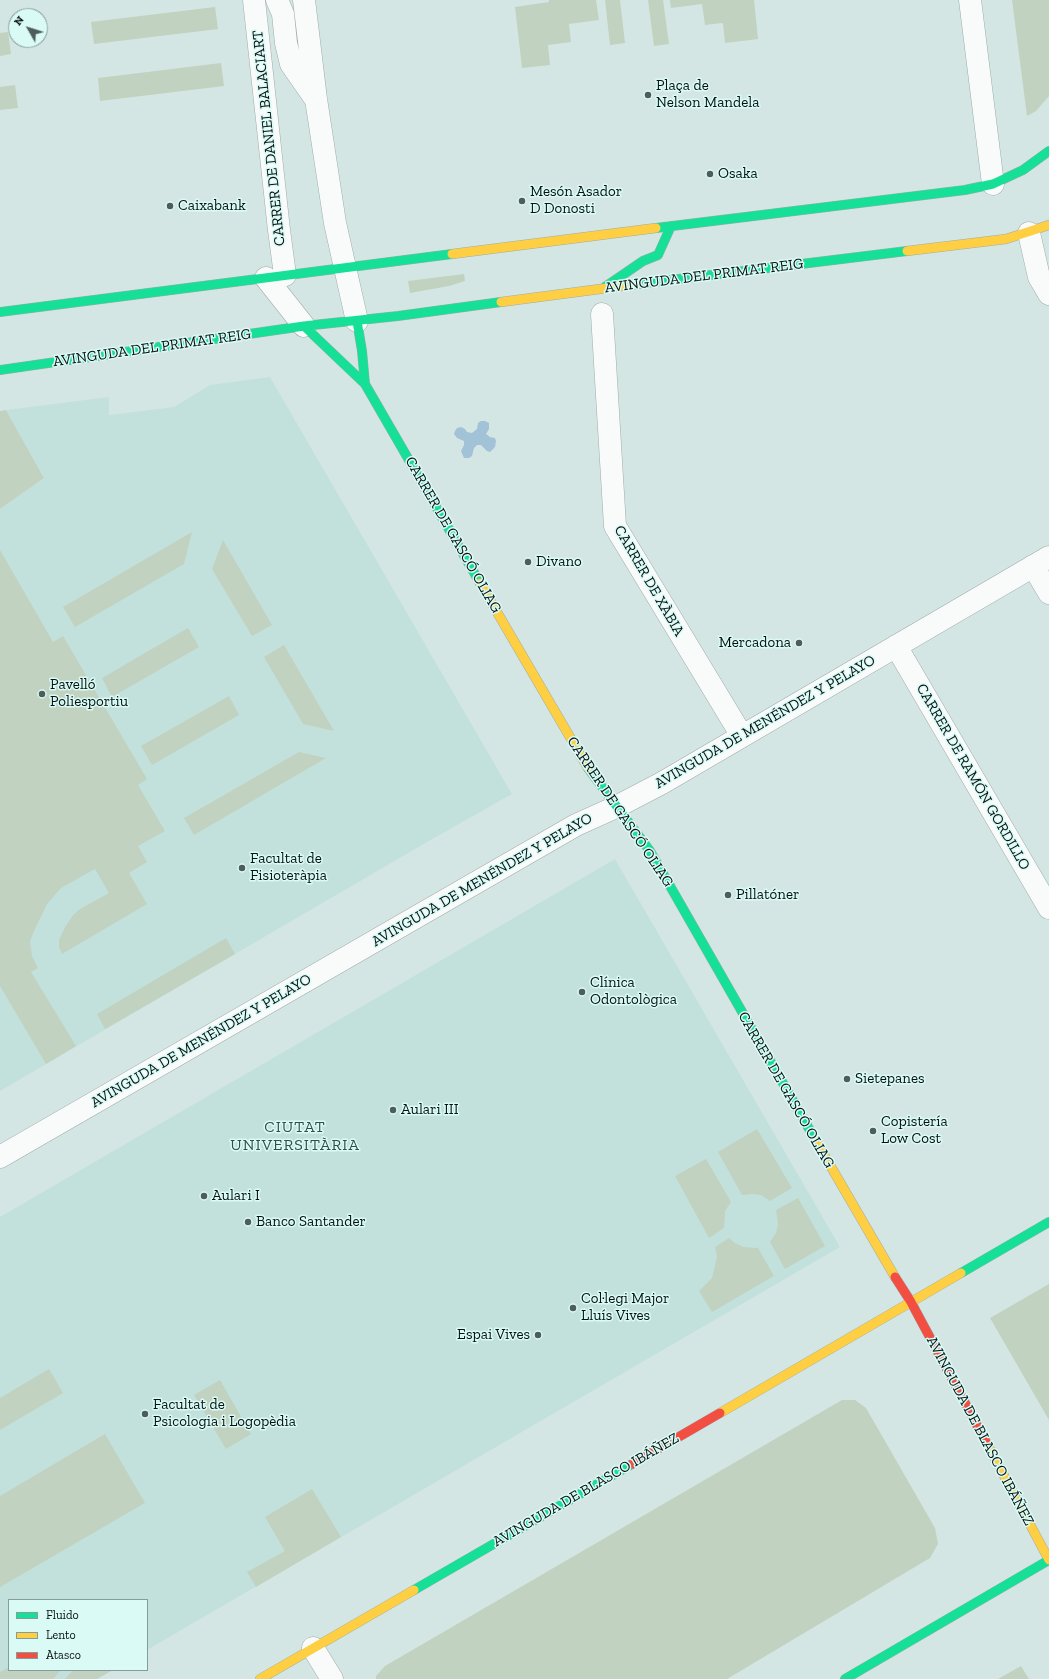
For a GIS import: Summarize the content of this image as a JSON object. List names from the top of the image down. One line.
{"streets":{"main road":["AVINGUDA DEL PRIMAT REIG","CARRER DE GASCÓ OLIAG","AVINGUDA DE BLASCO IBÁÑEZ"],"street":["CARRER DE DANIEL BALACIART","CARRER DE XÀBIA","AVINGUDA DE MENÉNDEZ Y PELAYO","CARRER DE RAMÓN GORDILLO"]},"crossings":[["AVINGUDA DEL PRIMAT REIG","CARRER DE GASCÓ OLIAG"],["CARRER DE GASCÓ OLIAG","AVINGUDA DE MENÉNDEZ Y PELAYO"],["CARRER DE GASCÓ OLIAG","AVINGUDA DE BLASCO IBÁÑEZ"],["CARRER DE XÀBIA","AVINGUDA DE MENÉNDEZ Y PELAYO"],["AVINGUDA DE MENÉNDEZ Y PELAYO","CARRER DE RAMÓN GORDILLO"]],"districts":["CIUTAT UNIVERSITÀRIA"],"places":["Plaça de Nelson Mandela","Osaka","Mesón Asador D Donosti","Caixabank","Divano","Mercadona","Pavelló Poliesportiu","Facultat de Fisioteràpia","Pillatóner","Clínica Odontològica","Sietepanes","Aulari III","Copistería Low Cost","Aulari I","Banco Santander","Col·legi Major Lluís Vives","Espai Vives","Facultat de Psicologia i Logopèdia"],"legend":["Fluido","Lento","Atasco"],"north":"top left"}
